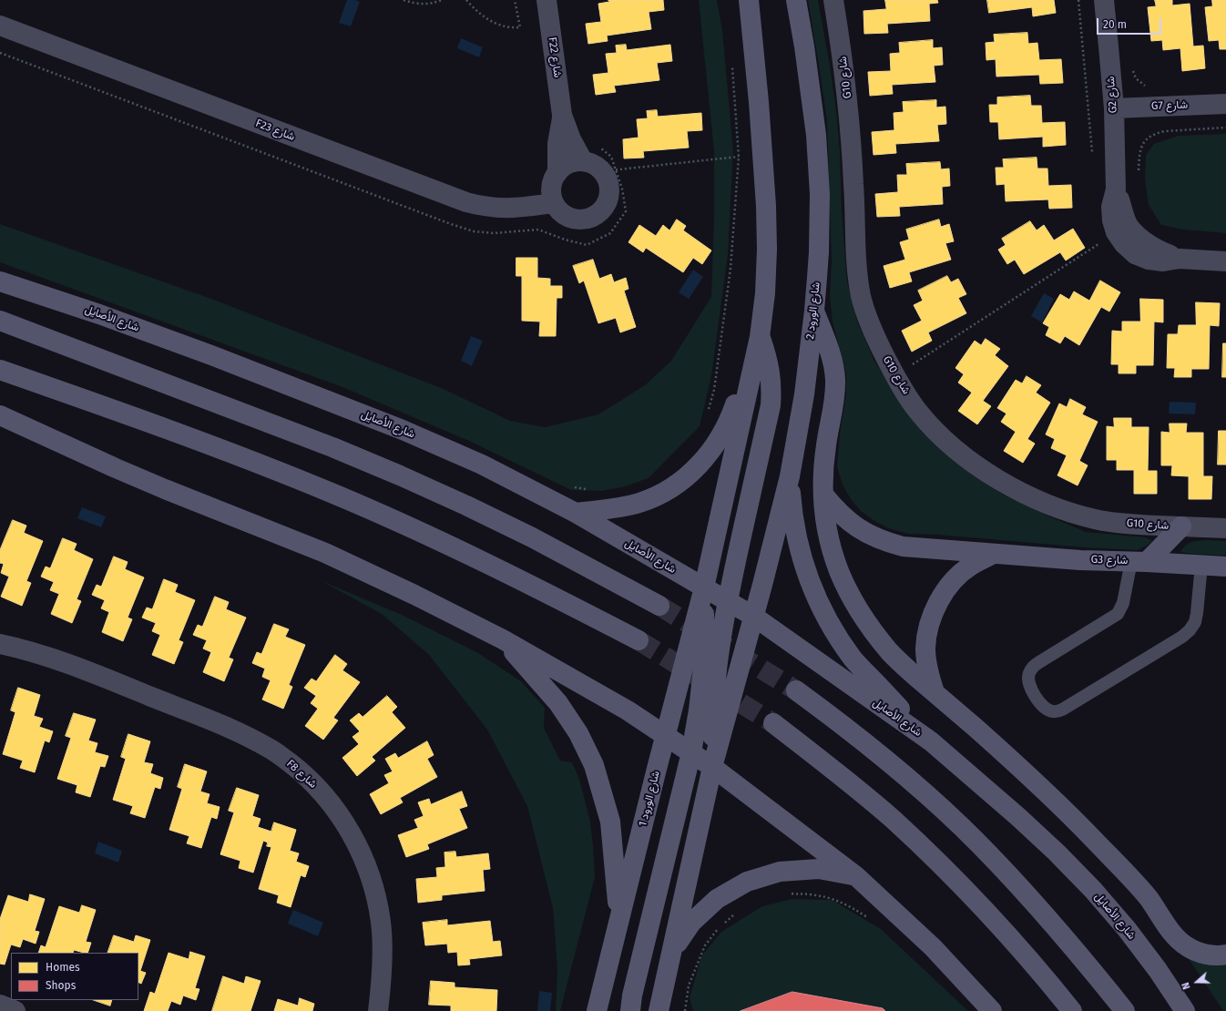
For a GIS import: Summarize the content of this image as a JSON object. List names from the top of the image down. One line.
{"streets":{"main road":["شارع الورود 2","شارع الأصايل","G3 شارع","شارع الورود 1"],"street":["F22 شارع","G10 شارع","G2 شارع","G7 شارع","F23 شارع","F8 شارع"]},"crossings":[["F22 شارع","F23 شارع"],["G2 شارع","G7 شارع"],["شارع الورود 2","شارع الأصايل"],["شارع الأصايل","شارع الورود 1"]],"legend":["Homes","Shops"],"scale_bar":"20 m","north":"left"}
